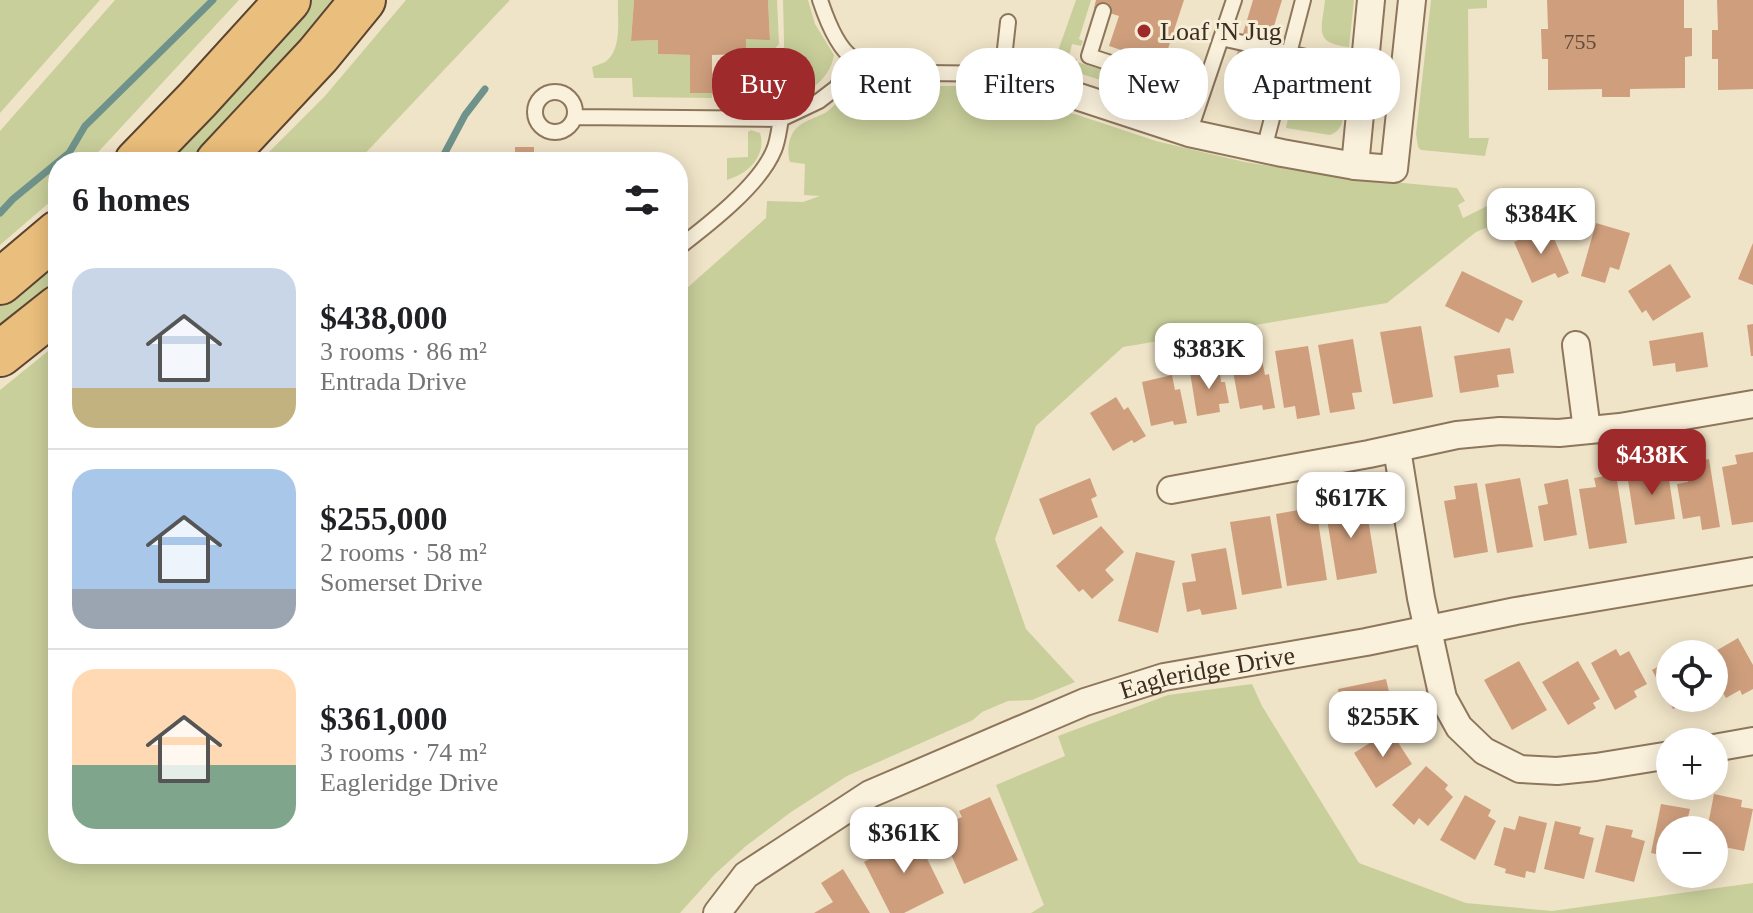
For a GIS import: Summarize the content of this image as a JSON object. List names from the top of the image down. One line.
{"streets":{"street":["Eagleridge Drive"]},"places":["Loaf 'N Jug"],"house_numbers":["755"],"page":{"chip":["Buy","Rent","Filters","New","Apartment"],"heading":"6 homes","price":["$384K","$383K","$438K","$617K","$255K","$361K"],"list":[{"name":"$438,000","note":"3 rooms · 86 m² · Entrada Drive"},{"name":"$255,000","note":"2 rooms · 58 m² · Somerset Drive"},{"name":"$361,000","note":"3 rooms · 74 m² · Eagleridge Drive"}],"map_buttons":["+","−"]}}
